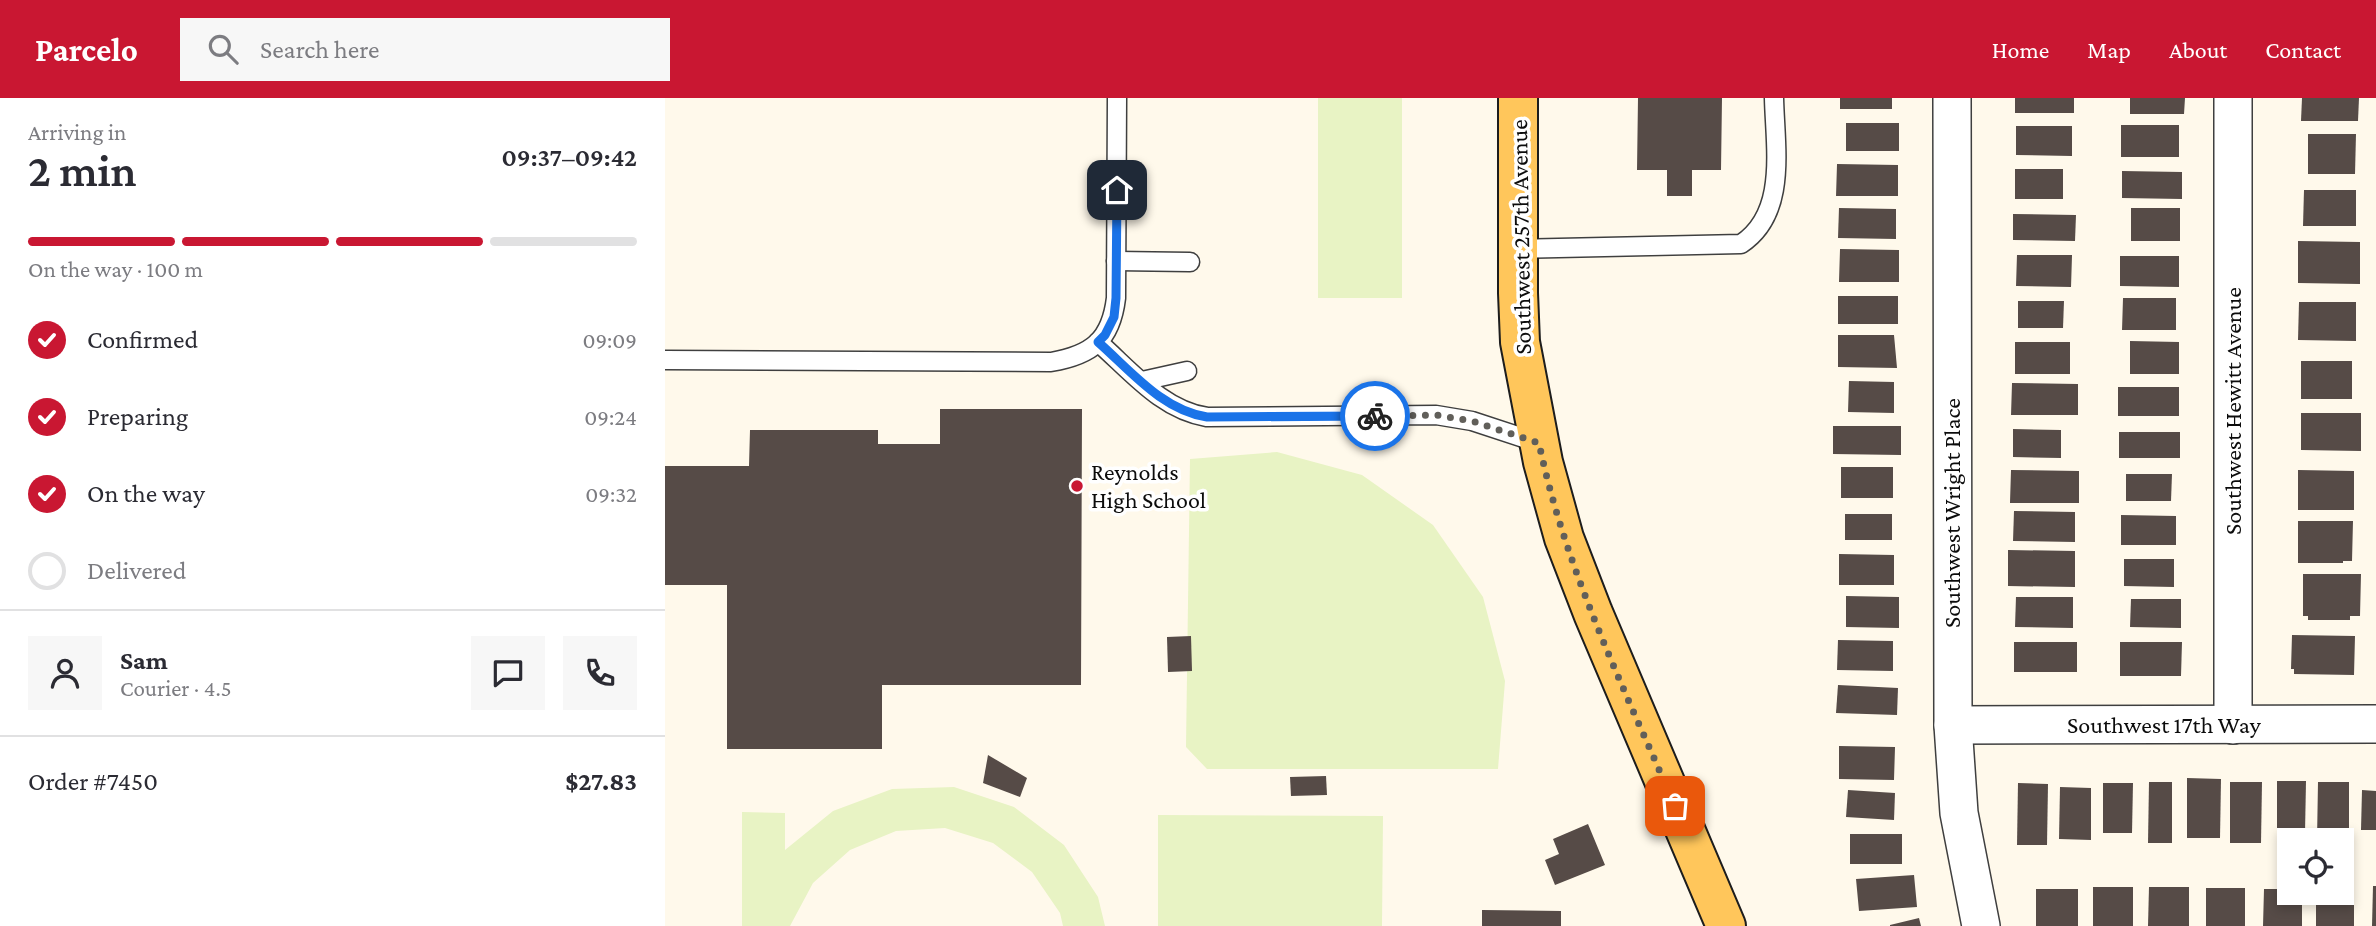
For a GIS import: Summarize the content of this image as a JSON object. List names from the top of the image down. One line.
{"streets":{"main road":["Southwest 257th Avenue"],"street":["Southwest Hewitt Avenue","Southwest Wright Place","Southwest 17th Way"]},"crossings":[["Southwest Hewitt Avenue","Southwest 17th Way"],["Southwest Wright Place","Southwest 17th Way"]],"places":["Reynolds High School"],"page":{"header":"Parcelo","search":"Search here","nav":["Home","Map","About","Contact"],"heading":["2 min","Arriving in","09:37–09:42"],"panel":["Sam","Courier · 4.5","Order #7450","$27.83"],"bar":"On the way · 100 m","list":[["Confirmed","09:09"],["Preparing","09:24"],["On the way","09:32"],"Delivered"]}}
